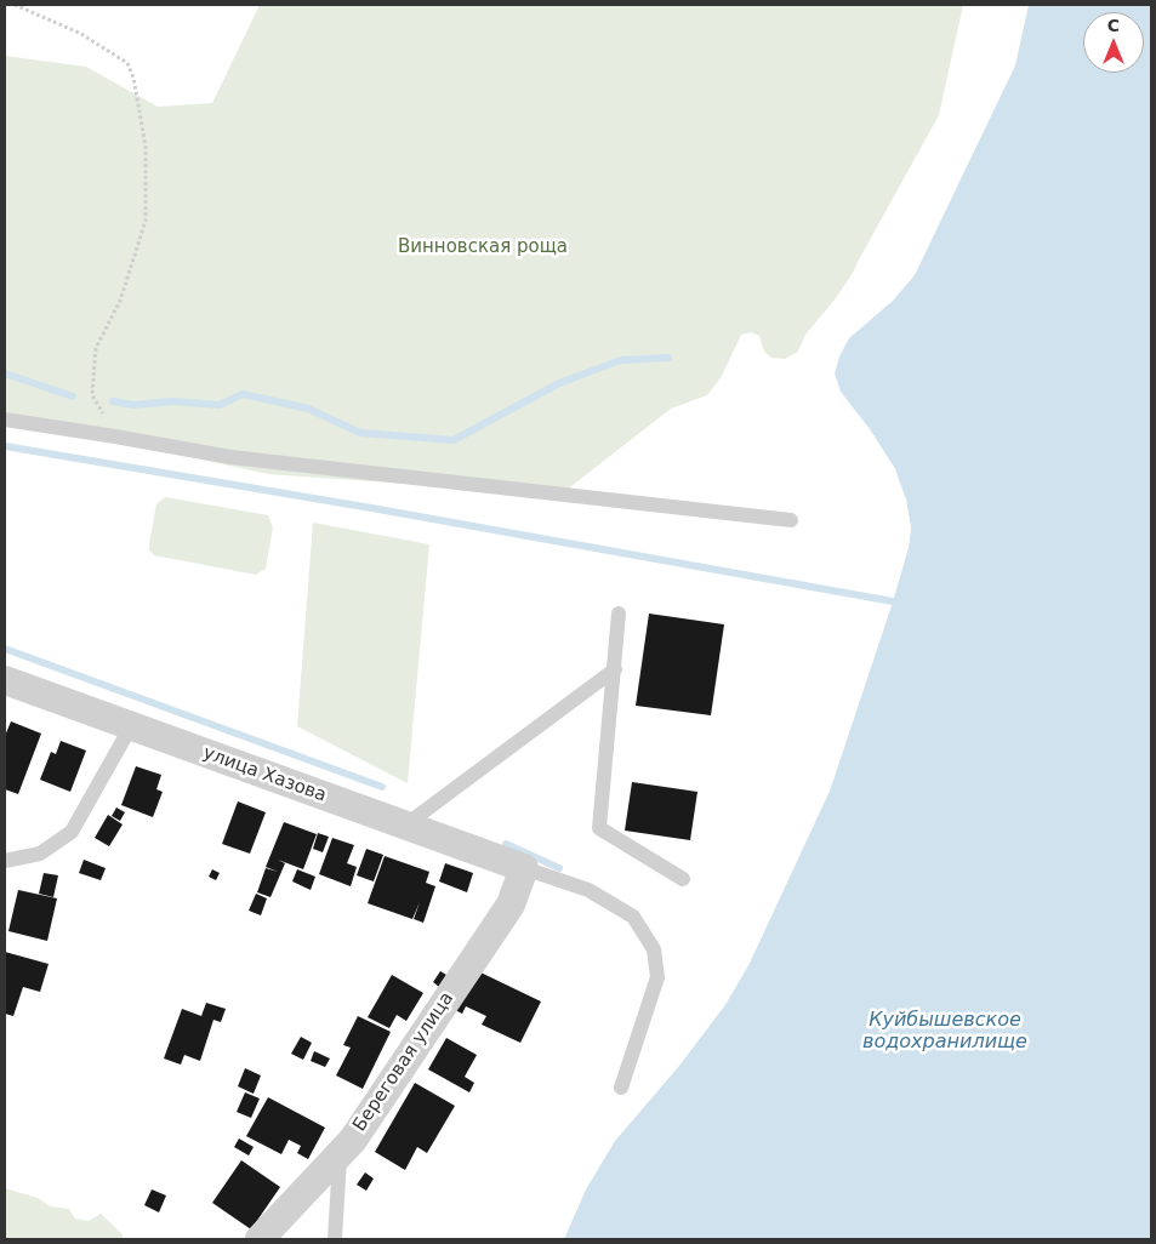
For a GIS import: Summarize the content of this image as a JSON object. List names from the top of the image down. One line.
{"streets":{"street":["улица Хазова","Береговая улица"]},"crossings":[["улица Хазова","Береговая улица"]],"water":["Куйбышевское водохранилище"],"parks":["Винновская роща"],"north":"top"}
